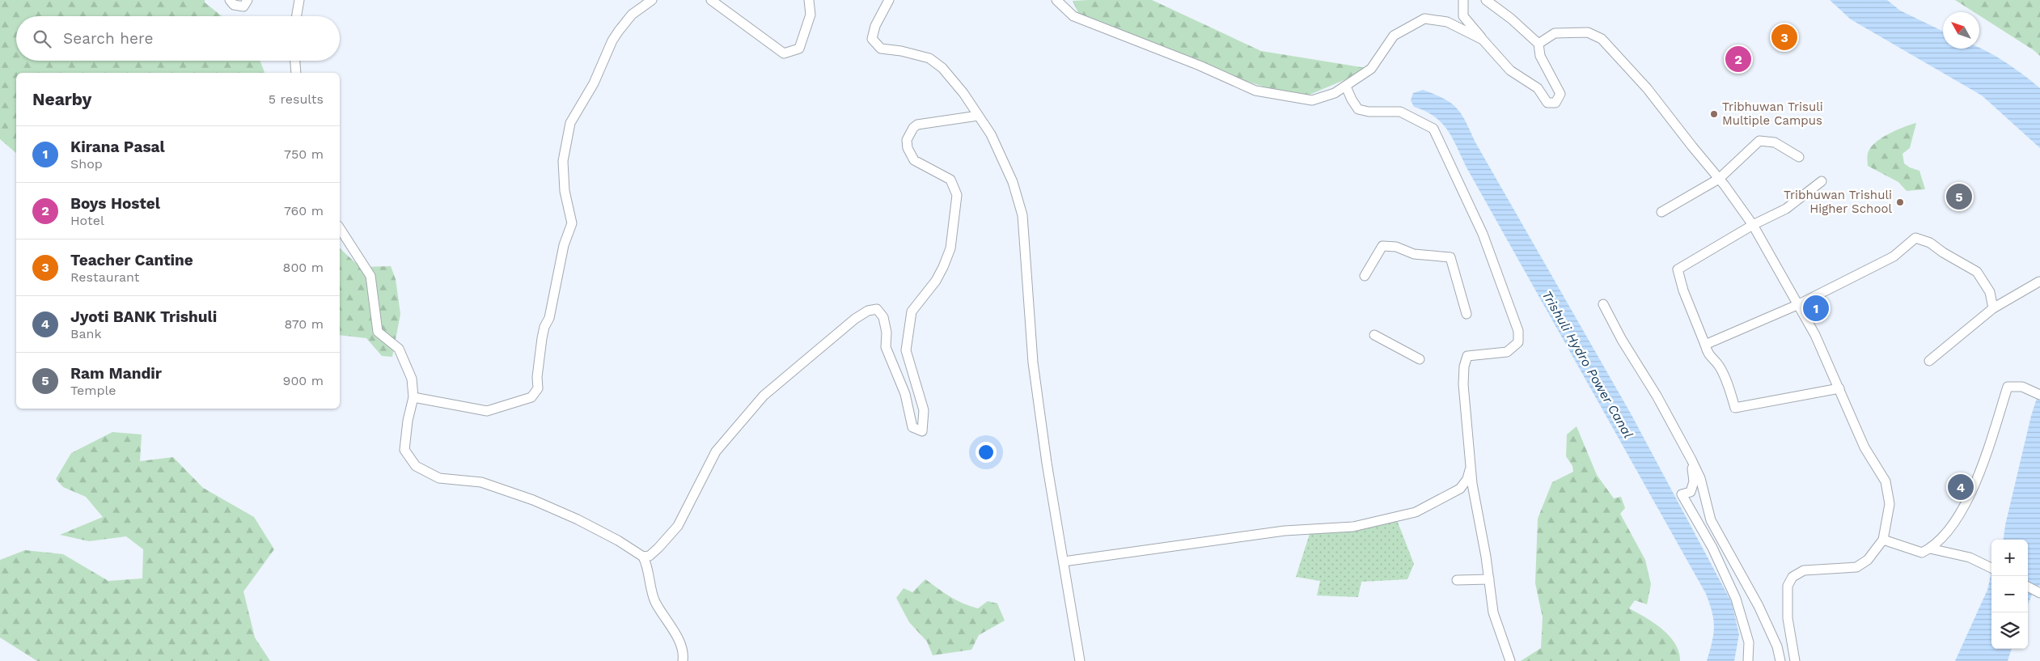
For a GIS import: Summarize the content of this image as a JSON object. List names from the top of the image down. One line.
{"water":["Trishuli Hydro Power Canal"],"places":["Tribhuwan Trisuli Multiple Campus","Tribhuwan Trishuli Higher School"],"north":"top left","page":{"search":"Search here","pins":["3","2","5","1","4"],"heading":["Nearby","5 results"],"list":[{"mark":"1","name":"Kirana Pasal","note":"Shop","value":"750 m"},{"mark":"2","name":"Boys Hostel","note":"Hotel","value":"760 m"},{"mark":"3","name":"Teacher Cantine","note":"Restaurant","value":"800 m"},{"mark":"4","name":"Jyoti BANK Trishuli","note":"Bank","value":"870 m"},{"mark":"5","name":"Ram Mandir","note":"Temple","value":"900 m"}],"map_buttons":["+","−"]}}
